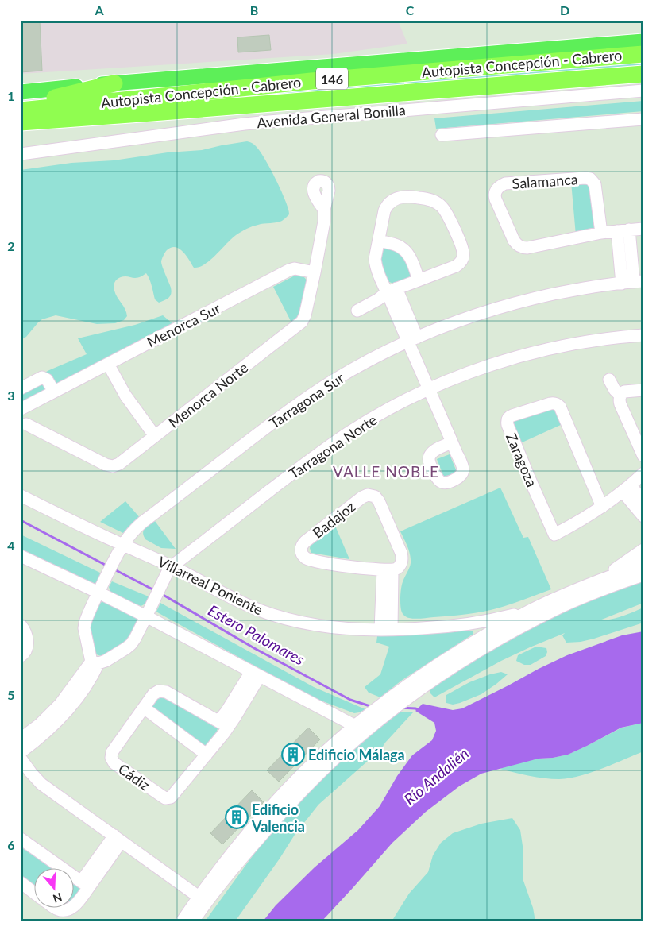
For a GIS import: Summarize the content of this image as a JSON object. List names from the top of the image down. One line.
{"streets":{"highway":["Autopista Concepción - Cabrero","146"],"street":["Avenida General Bonilla","Salamanca","Menorca Sur","Menorca Norte","Tarragona Sur","Tarragona Norte","Zaragoza","Badajoz","Villarreal Poniente","Cádiz"]},"crossings":[["Menorca Sur","Menorca Norte"],["Tarragona Sur","Tarragona Norte"],["Tarragona Sur","Villarreal Poniente"],["Tarragona Norte","Villarreal Poniente"]],"districts":["VALLE NOBLE"],"water":["Estero Palomares","Río Andalién"],"places":{"building":["Edificio Málaga","Edificio Valencia"]},"north":"bottom","grid":{"columns":["A","B","C","D"],"rows":["1","2","3","4","5","6"]}}
